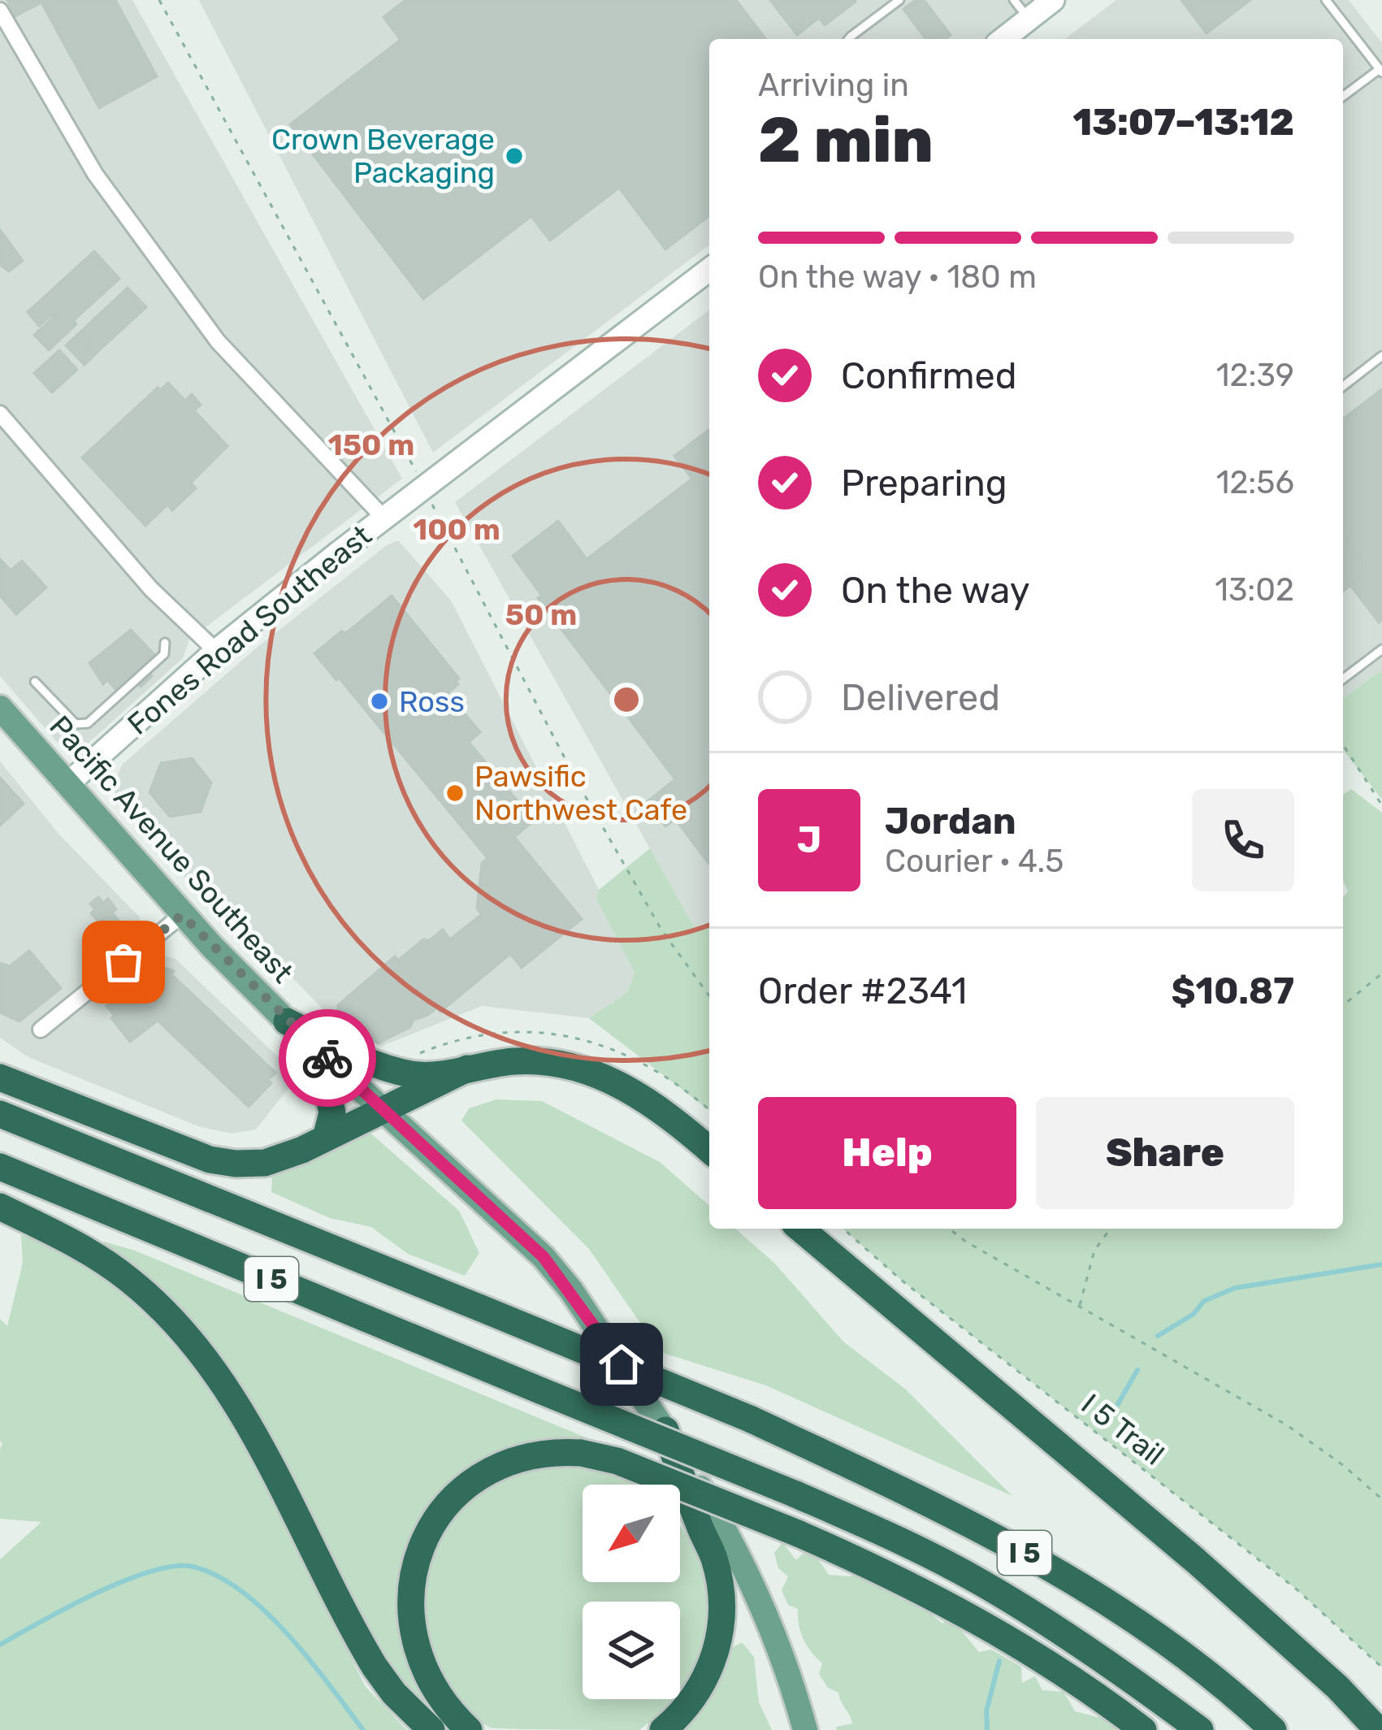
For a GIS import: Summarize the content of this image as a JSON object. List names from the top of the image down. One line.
{"streets":{"highway":["I 5"],"main road":["Pacific Avenue Southeast"],"street":["Fones Road Southeast"],"path":["I 5 Trail"]},"crossings":[["Fones Road Southeast","Pacific Avenue Southeast"]],"places":["Crown Beverage Packaging","Ross","Pawsific Northwest Cafe"],"north":"bottom left","page":{"heading":["2 min","Arriving in","13:07–13:12"],"panel":["Jordan","Courier · 4.5","Order #2341","$10.87"],"bar":"On the way · 180 m","list":[["Confirmed","12:39"],["Preparing","12:56"],["On the way","13:02"],"Delivered"],"round":"J","buttons":["Help","Share"]},"rings":["150 m","100 m","50 m"]}
